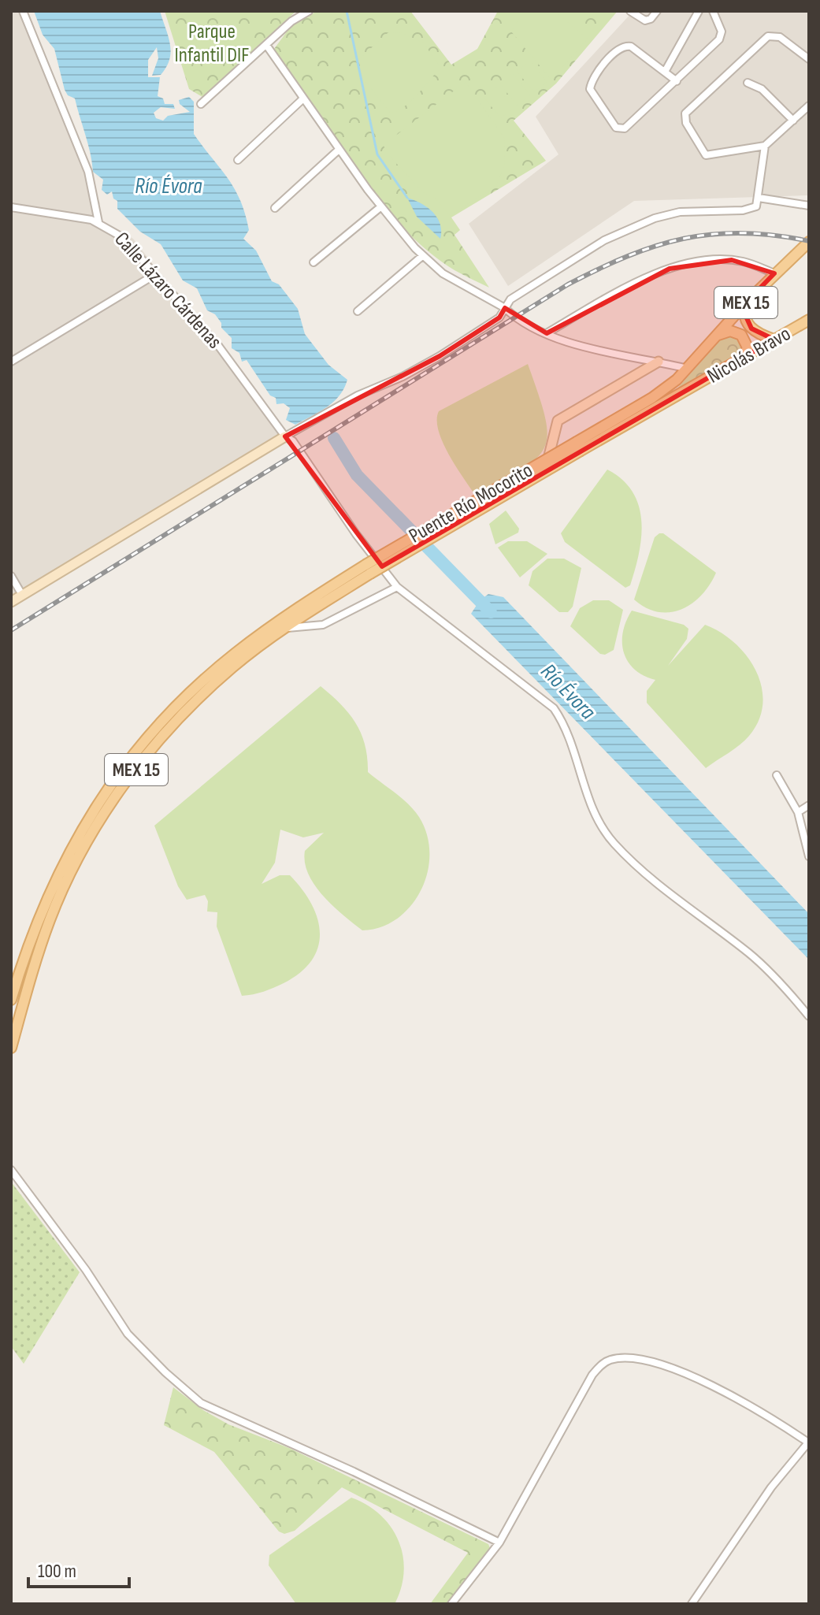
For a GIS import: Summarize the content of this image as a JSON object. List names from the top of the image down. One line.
{"streets":{"main road":["MEX 15","Nicolás Bravo","Puente Río Mocorito"],"street":["Calle Lázaro Cárdenas"]},"crossings":[["MEX 15","Nicolás Bravo"],["MEX 15","Puente Río Mocorito"],["Nicolás Bravo","Puente Río Mocorito"]],"water":["Río Évora"],"parks":["Parque Infantil DIF"],"scale_bar":"100 m"}
